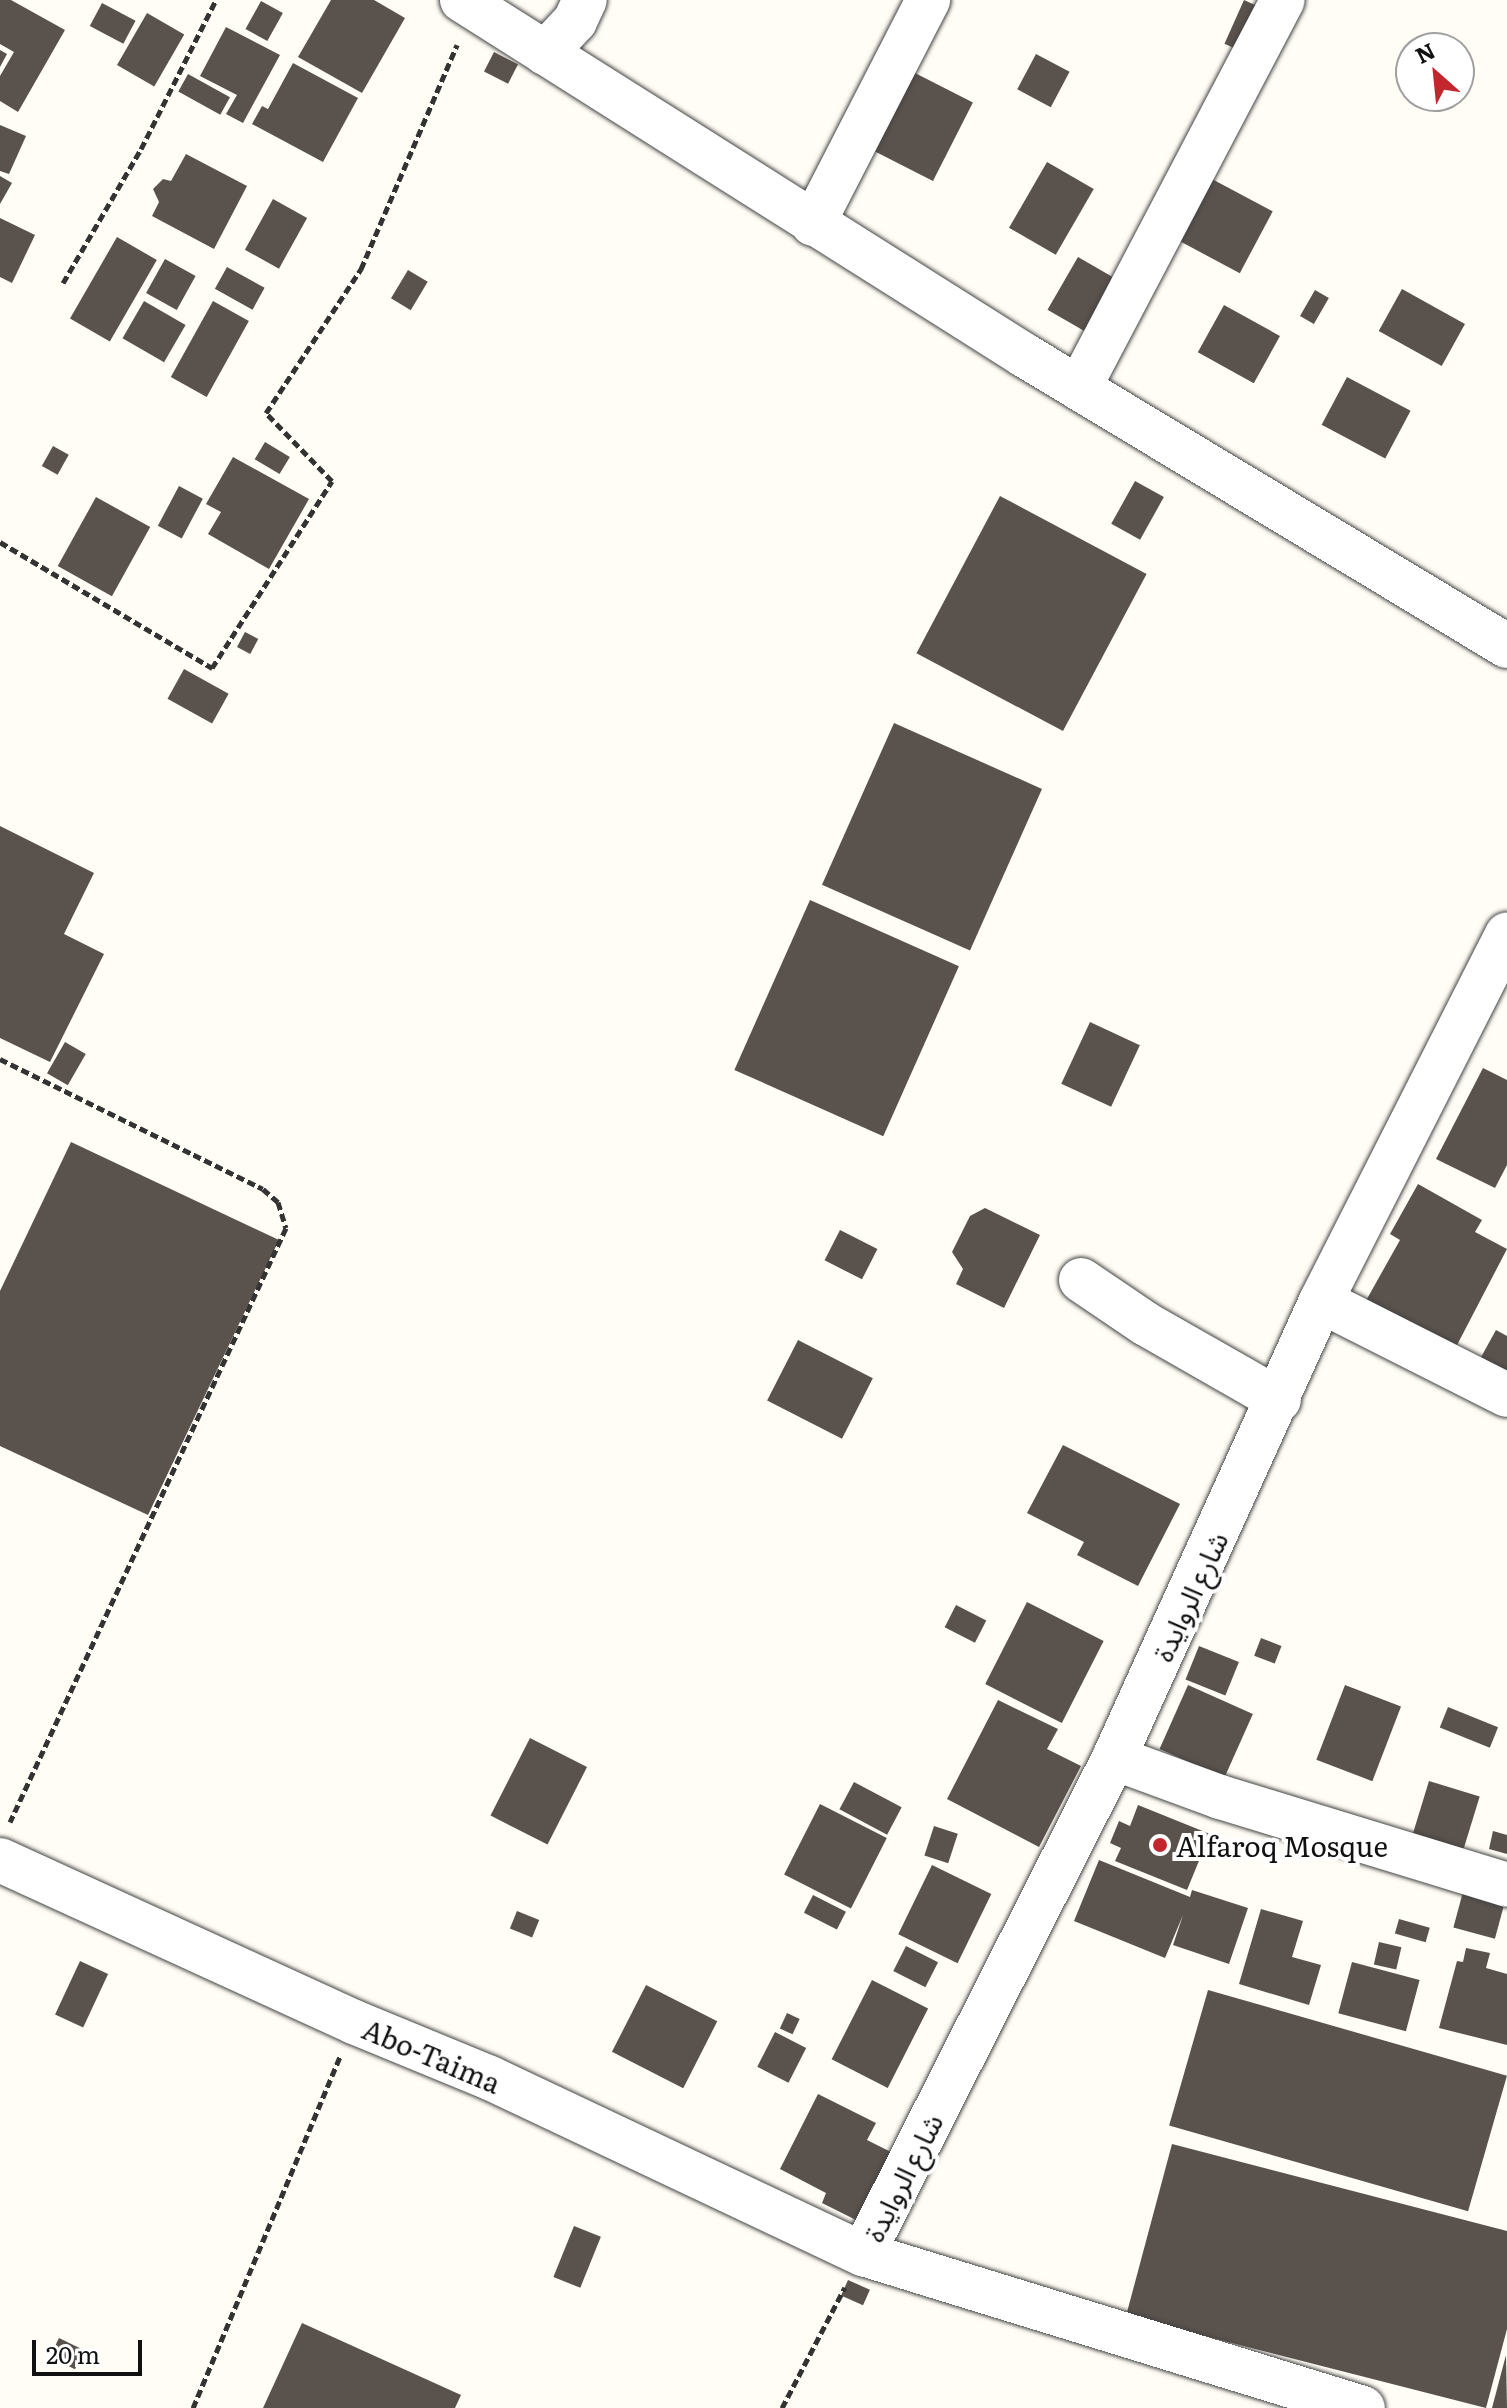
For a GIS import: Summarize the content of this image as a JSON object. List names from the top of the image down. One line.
{"streets":{"street":["شارع الروايدة","Abo-Taima"]},"crossings":[["شارع الروايدة","Abo-Taima"]],"places":["Alfaroq Mosque"],"scale_bar":"20 m","north":"top left"}
